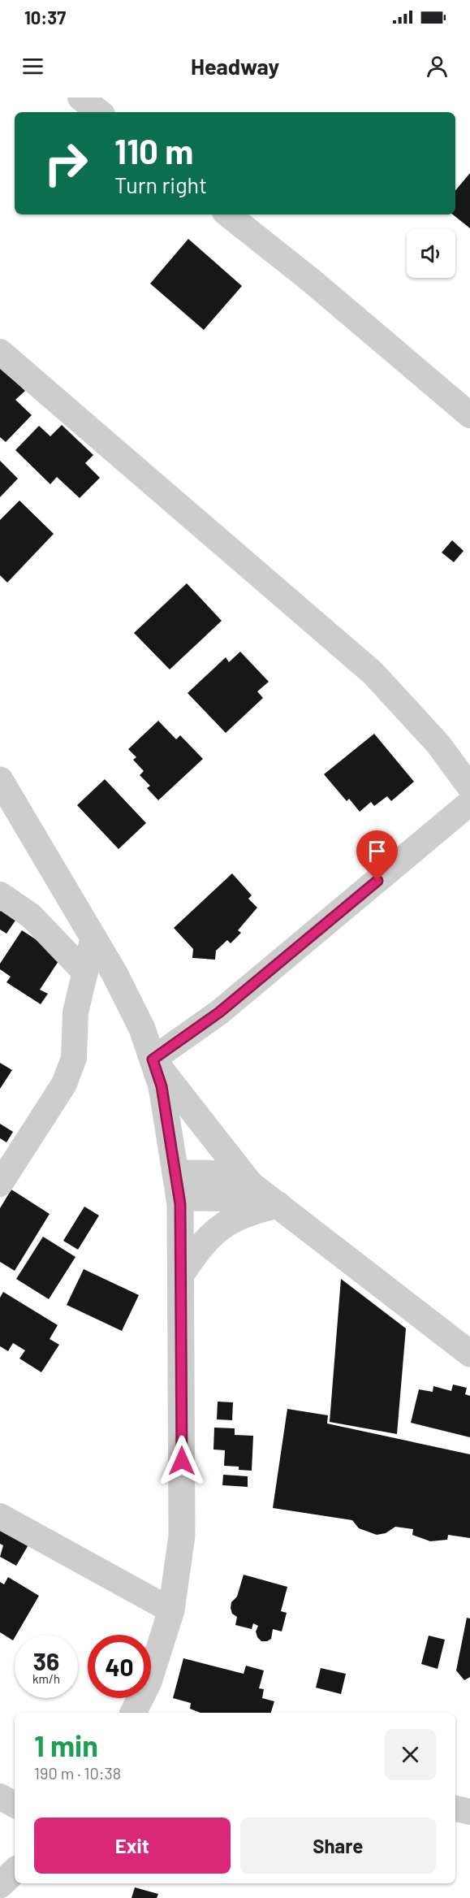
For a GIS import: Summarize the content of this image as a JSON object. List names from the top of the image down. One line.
{"page":{"status":"10:37","header":"Headway","turn":["110 m","Turn right"],"speed":"36 km/h","limit":"40","heading":["1 min","190 m · 10:38"],"buttons":["Exit","Share"]}}
